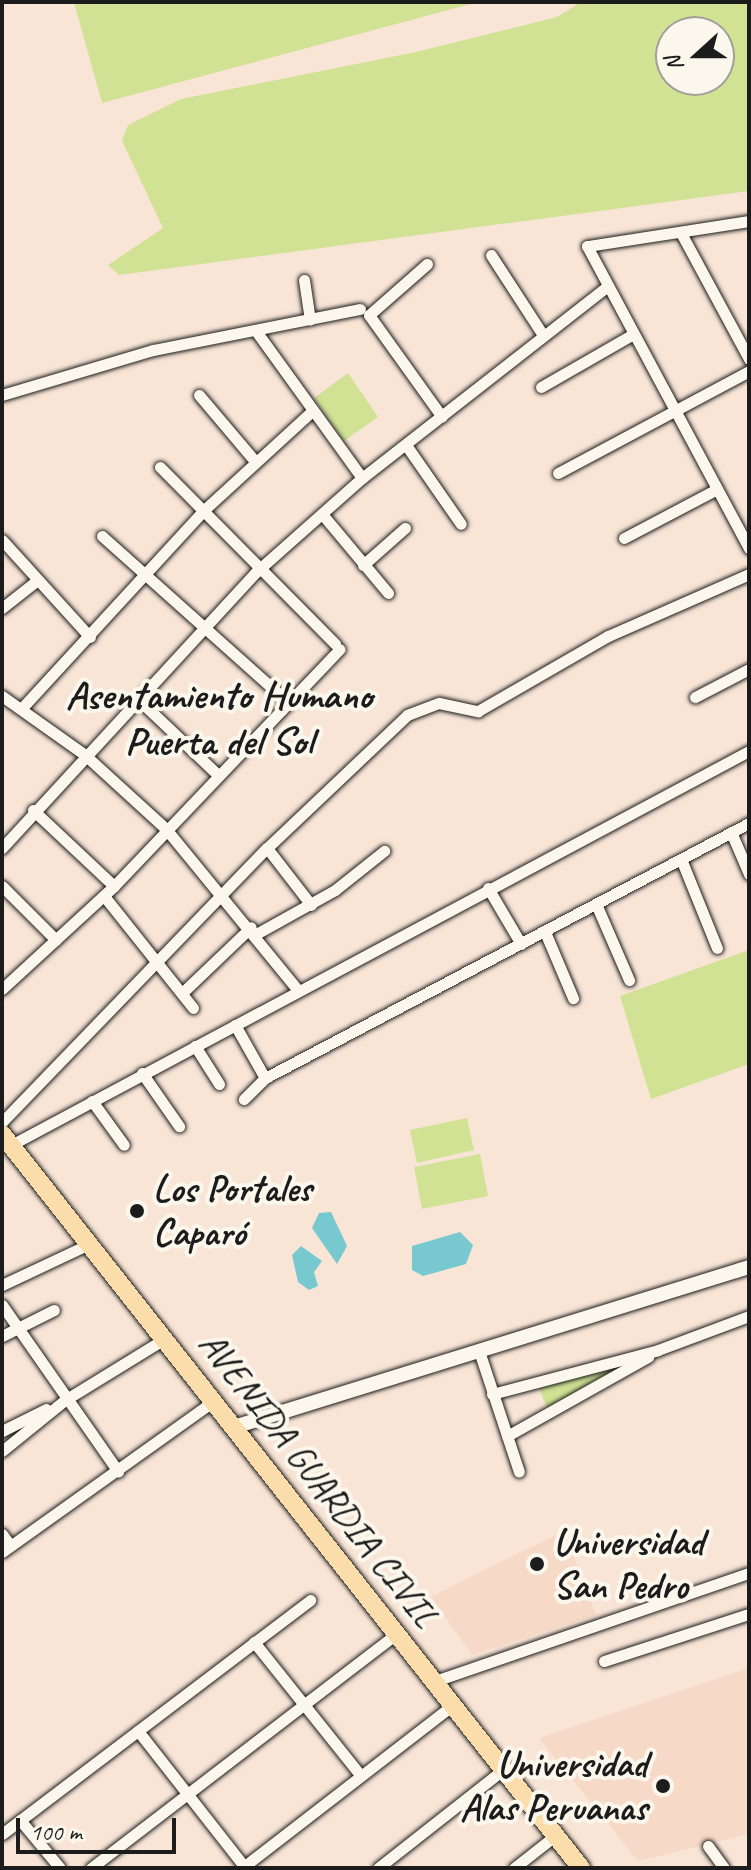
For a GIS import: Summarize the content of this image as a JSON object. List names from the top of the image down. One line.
{"streets":{"highway":["AVENIDA GUARDIA CIVIL"]},"districts":["Asentamiento Humano Puerta del Sol"],"places":["Los Portales Caparó","Universidad San Pedro","Universidad Alas Peruanas"],"scale_bar":"100 m","north":"left"}
